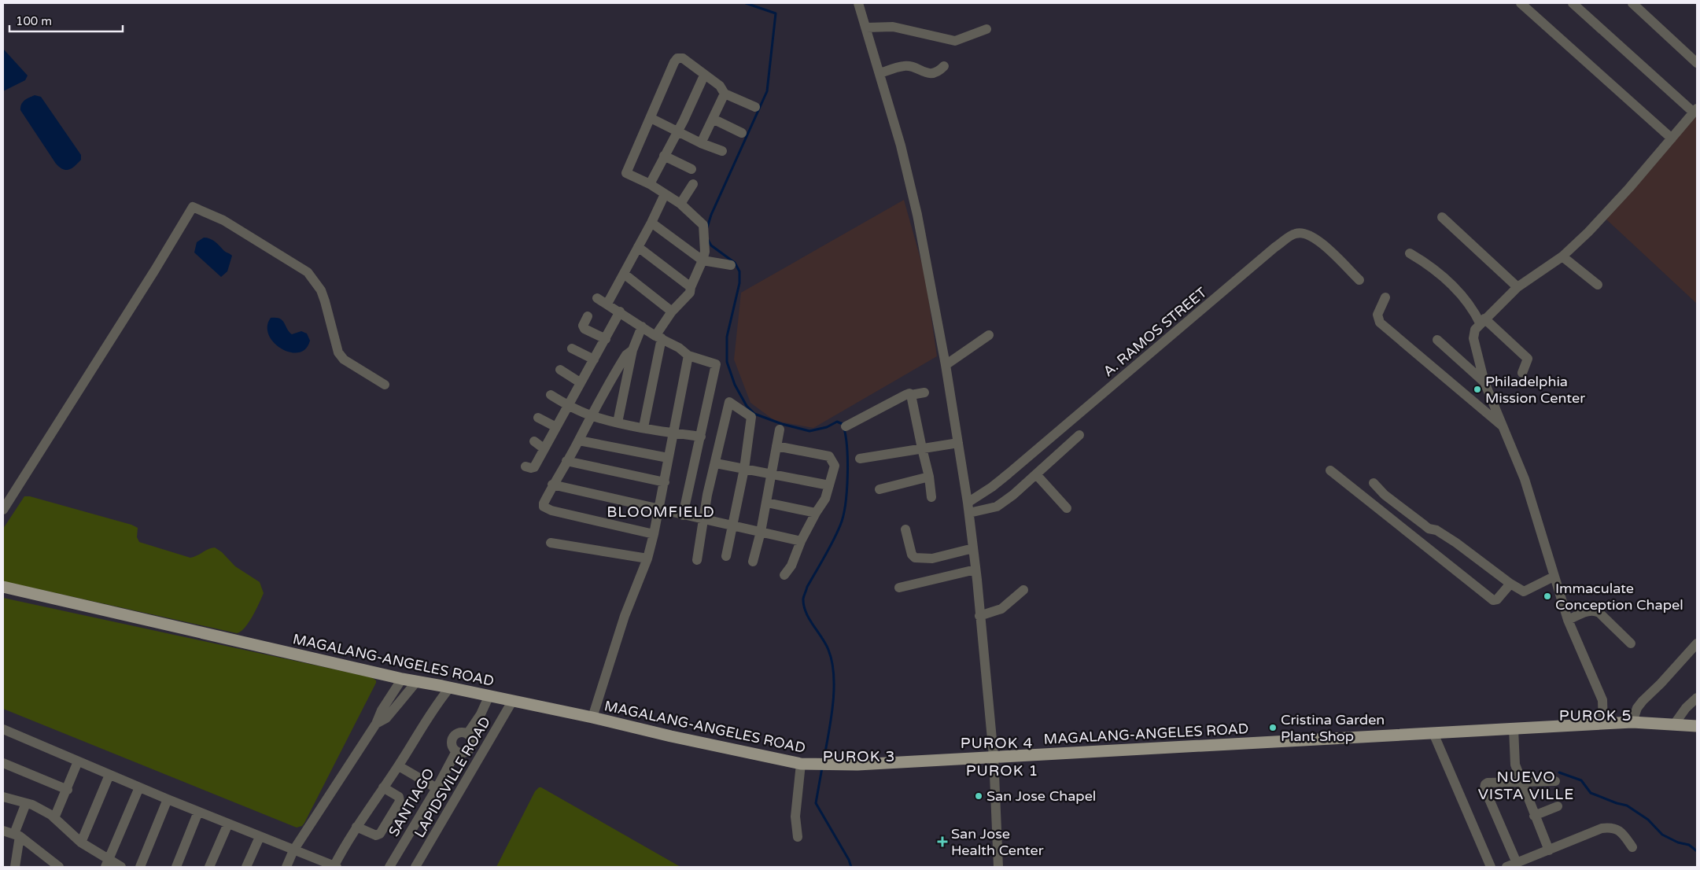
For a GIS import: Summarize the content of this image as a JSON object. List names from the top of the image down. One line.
{"streets":{"main road":["MAGALANG-ANGELES ROAD"],"street":["A. RAMOS STREET","LAPIDSVILLE ROAD","SANTIAGO"]},"crossings":[["MAGALANG-ANGELES ROAD","LAPIDSVILLE ROAD"],["MAGALANG-ANGELES ROAD","SANTIAGO"]],"districts":["BLOOMFIELD","PUROK 5","PUROK 4","PUROK 3","PUROK 1","NUEVO VISTA VILLE"],"places":{"other":["Philadelphia Mission Center","Immaculate Conception Chapel","Cristina Garden Plant Shop","San Jose Chapel"],"health":["San Jose Health Center"]},"scale_bar":"100 m"}
